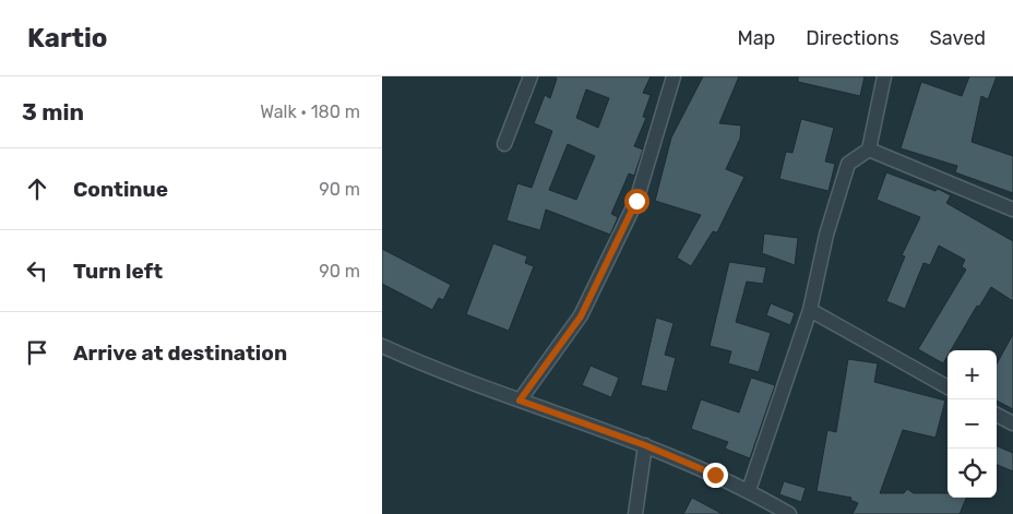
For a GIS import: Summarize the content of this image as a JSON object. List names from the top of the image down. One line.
{"page":{"header":"Kartio","nav":["Map","Directions","Saved"],"heading":["3 min","Walk · 180 m"],"list":[["Continue","90 m"],["Turn left","90 m"],"Arrive at destination"],"map_buttons":["+","−"]}}
